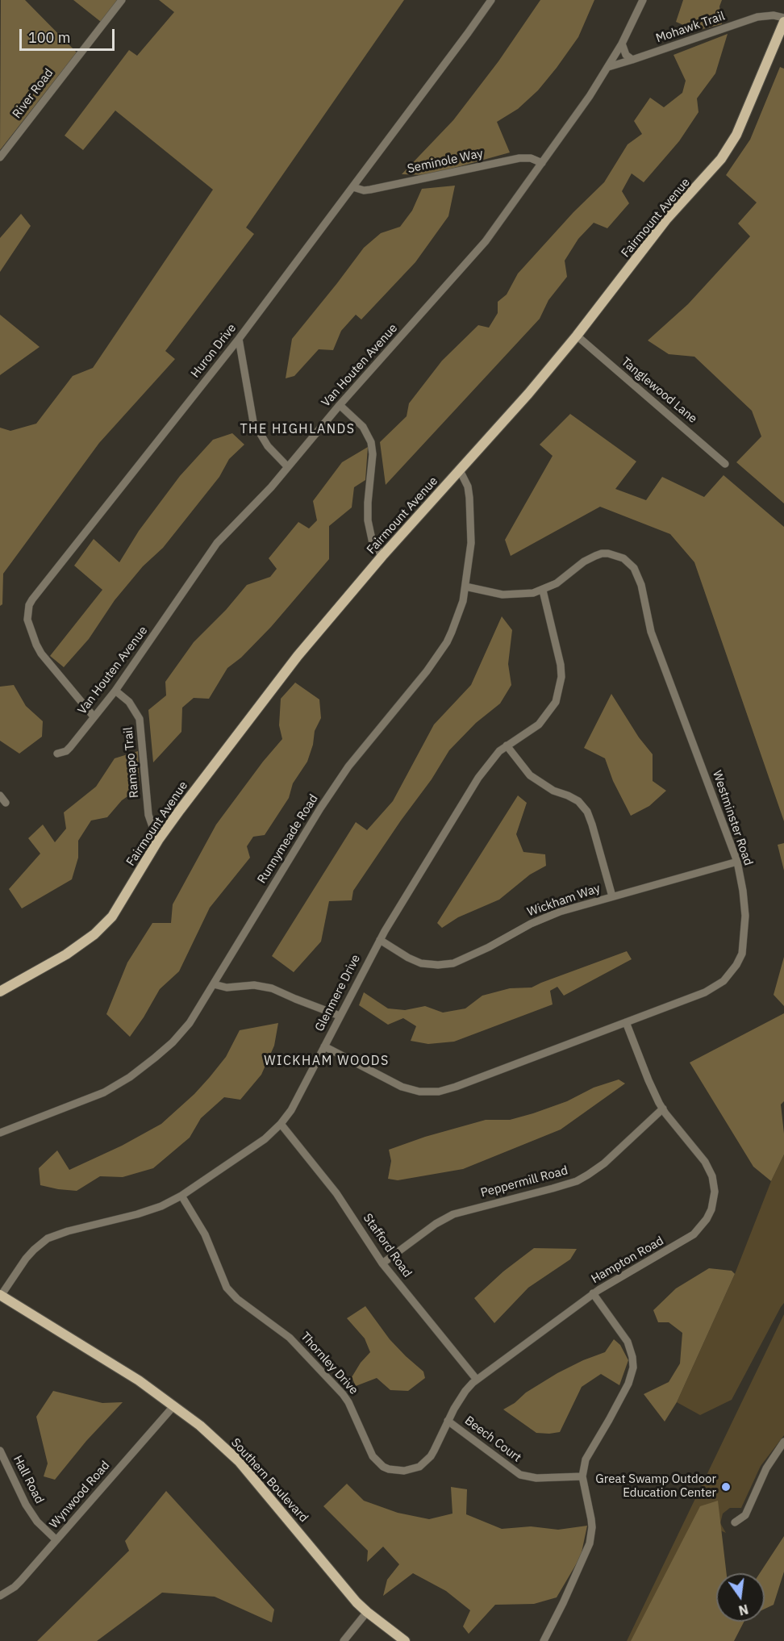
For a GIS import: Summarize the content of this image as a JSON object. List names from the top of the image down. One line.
{"streets":{"main road":["Fairmount Avenue","Southern Boulevard"],"street":["Mohawk Trail","River Road","Seminole Way","Huron Drive","Van Houten Avenue","Tanglewood Lane","Ramapo Trail","Westminster Road","Runnymeade Road","Wickham Way","Glenmere Drive","Peppermill Road","Stafford Road","Hampton Road","Thornley Drive","Beech Court","Hall Road","Wynwood Road"]},"crossings":[["Mohawk Trail","Van Houten Avenue"],["Seminole Way","Huron Drive"],["Seminole Way","Van Houten Avenue"],["Fairmount Avenue","Tanglewood Lane"],["Fairmount Avenue","Ramapo Trail"],["Fairmount Avenue","Runnymeade Road"],["Huron Drive","Van Houten Avenue"],["Van Houten Avenue","Ramapo Trail"],["Westminster Road","Runnymeade Road"],["Westminster Road","Wickham Way"],["Westminster Road","Glenmere Drive"],["Westminster Road","Hampton Road"],["Wickham Way","Glenmere Drive"],["Glenmere Drive","Stafford Road"],["Glenmere Drive","Thornley Drive"],["Glenmere Drive","Southern Boulevard"],["Peppermill Road","Stafford Road"],["Peppermill Road","Hampton Road"],["Stafford Road","Thornley Drive"],["Hampton Road","Thornley Drive"],["Hampton Road","Beech Court"],["Thornley Drive","Beech Court"],["Hall Road","Wynwood Road"],["Southern Boulevard","Wynwood Road"]],"districts":["THE HIGHLANDS","WICKHAM WOODS"],"places":["Great Swamp Outdoor Education Center"],"scale_bar":"100 m","north":"bottom"}
